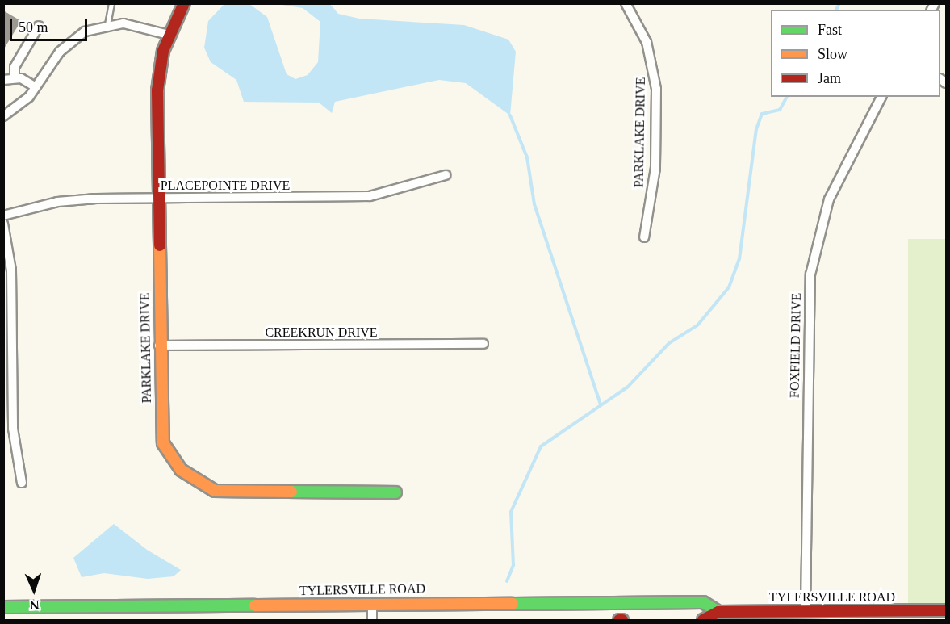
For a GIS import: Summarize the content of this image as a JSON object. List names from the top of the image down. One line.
{"streets":{"main road":["PARKLAKE DRIVE","TYLERSVILLE ROAD"],"street":["PLACEPOINTE DRIVE","CREEKRUN DRIVE","FOXFIELD DRIVE"]},"crossings":[["PARKLAKE DRIVE","PLACEPOINTE DRIVE"],["PARKLAKE DRIVE","CREEKRUN DRIVE"],["FOXFIELD DRIVE","TYLERSVILLE ROAD"]],"legend":["Fast","Slow","Jam"],"scale_bar":"50 m","north":"bottom"}
